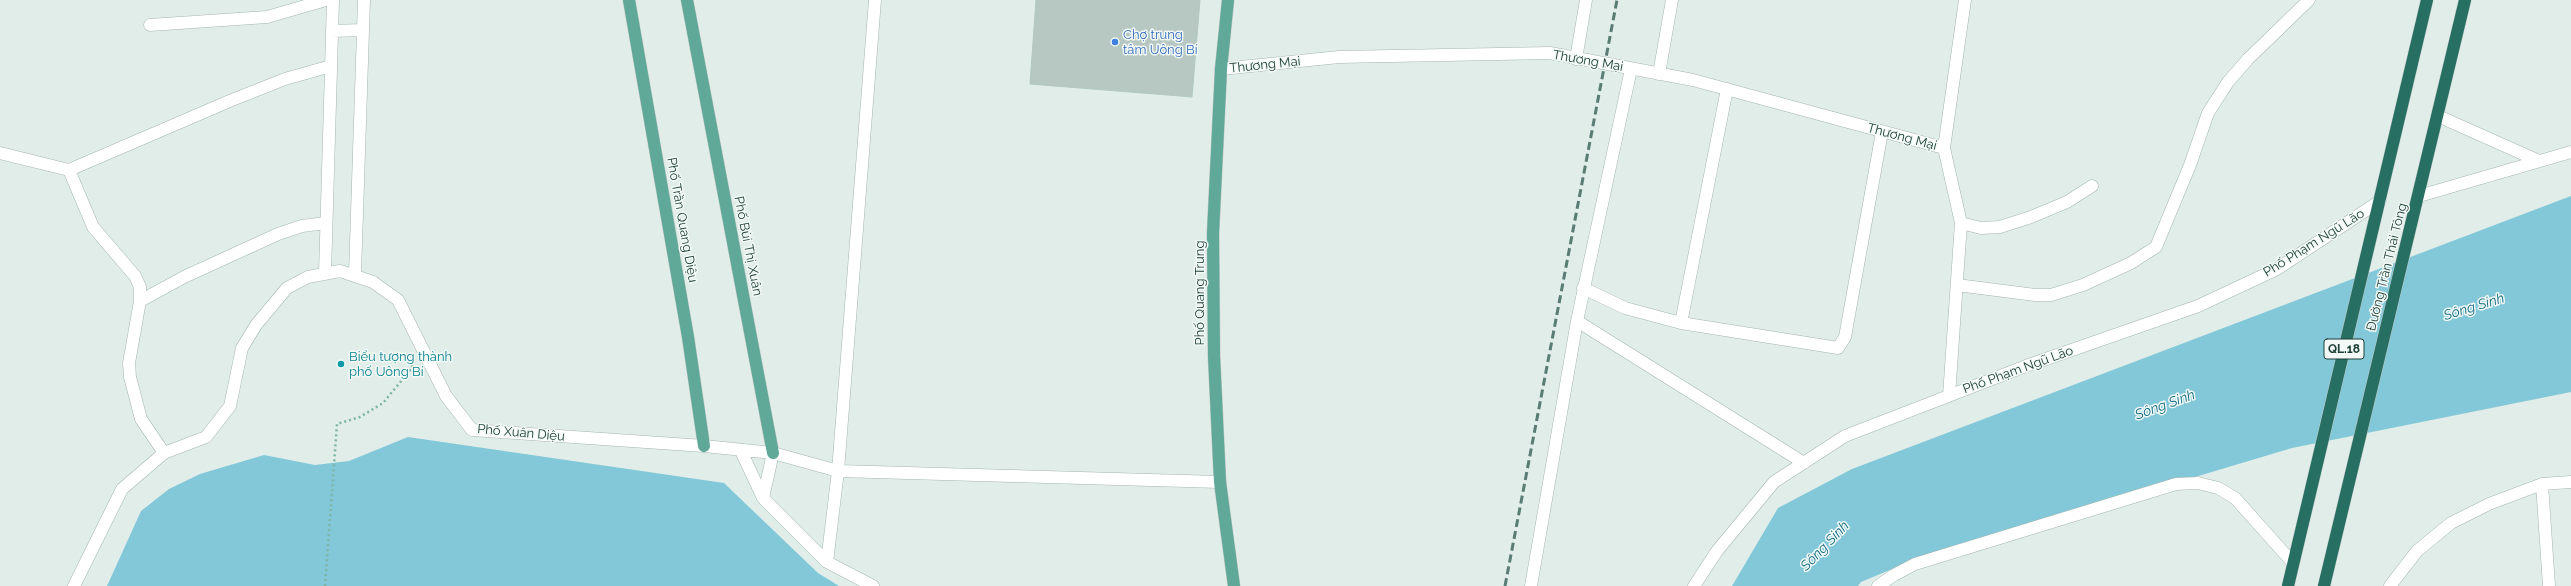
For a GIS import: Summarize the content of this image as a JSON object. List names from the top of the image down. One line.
{"streets":{"highway":["Đường Trần Thái Tông","QL.18"],"main road":["Phố Trần Quang Diệu","Phố Bùi Thị Xuân","Phố Quang Trung"],"street":["Thương Mại","Phố Phạm Ngũ Lão","Phố Xuân Diệu"]},"crossings":[["Thương Mại","Phố Quang Trung"],["Phố Trần Quang Diệu","Phố Xuân Diệu"],["Phố Phạm Ngũ Lão","Đường Trần Thái Tông"],["Phố Bùi Thị Xuân","Phố Xuân Diệu"],["Phố Quang Trung","Phố Xuân Diệu"]],"water":["Sông Sinh"],"places":["Chợ trung tâm Uông Bí","Biểu tượng thành phố Uông Bí"]}
